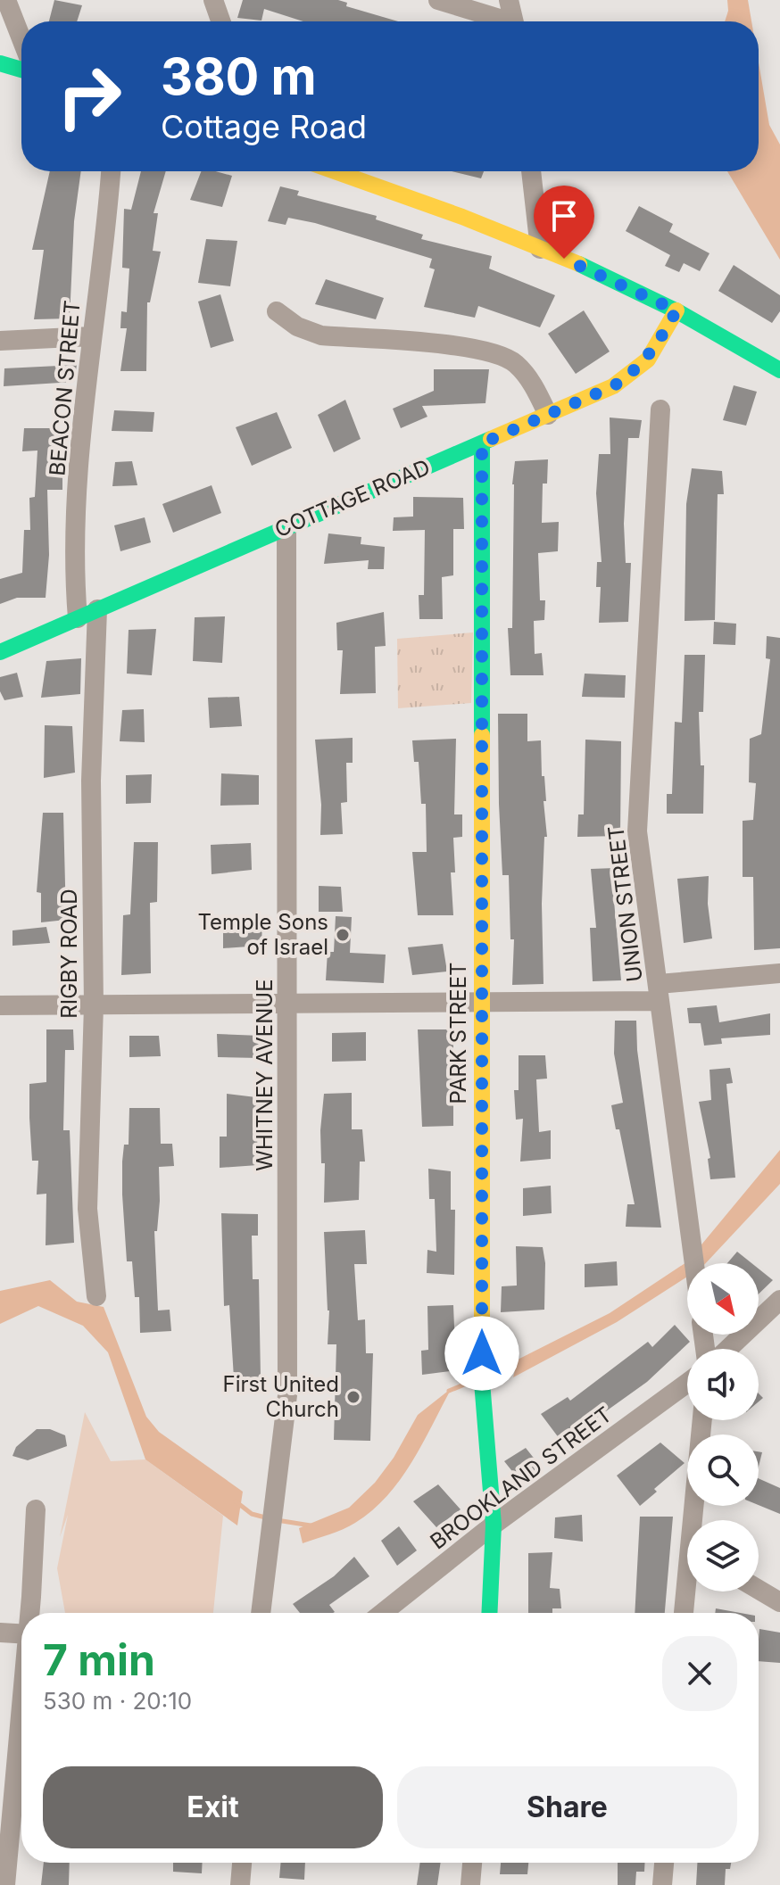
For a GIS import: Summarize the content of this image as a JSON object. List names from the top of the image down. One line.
{"streets":{"main road":["COTTAGE ROAD","PARK STREET"],"street":["BEACON STREET","UNION STREET","RIGBY ROAD","WHITNEY AVENUE","BROOKLAND STREET"]},"crossings":[["BEACON STREET","COTTAGE ROAD"],["COTTAGE ROAD","RIGBY ROAD"],["COTTAGE ROAD","PARK STREET"],["COTTAGE ROAD","WHITNEY AVENUE"],["PARK STREET","BROOKLAND STREET"]],"places":["Temple Sons of Israel","First United Church"],"north":"bottom right","page":{"turn":["380 m","Cottage Road"],"heading":["7 min","530 m · 20:10"],"buttons":["Exit","Share"]}}
